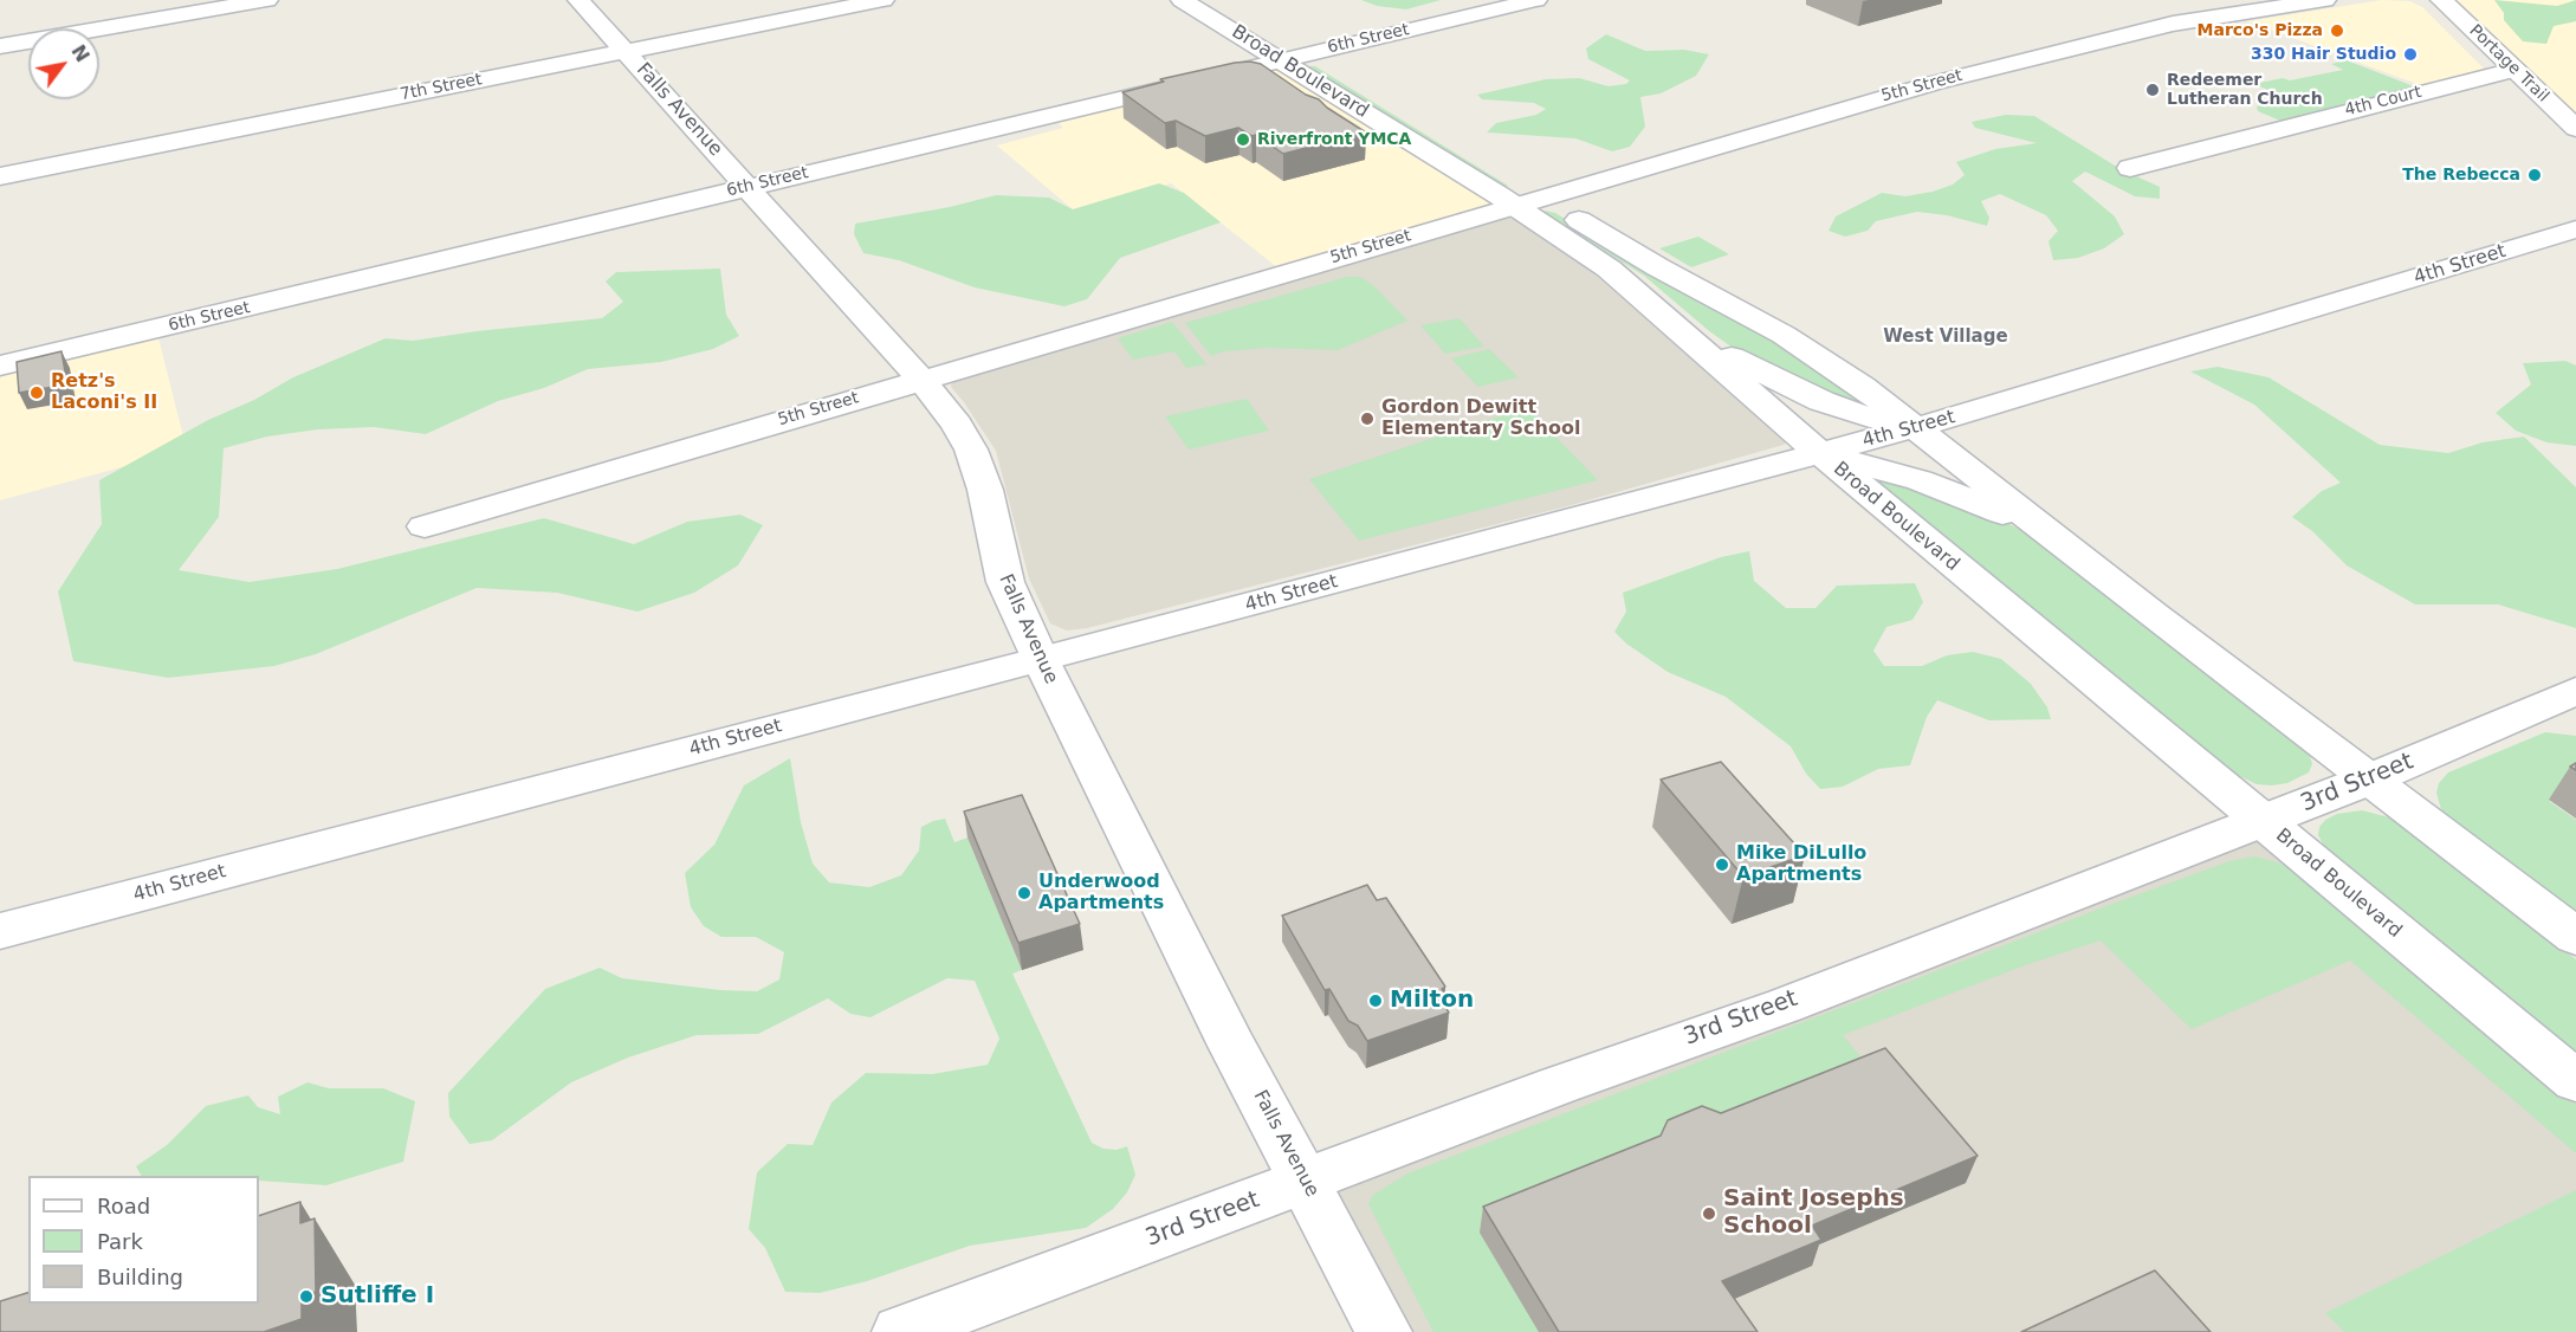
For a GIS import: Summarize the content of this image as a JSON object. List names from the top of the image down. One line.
{"streets":{"street":["6th Street","Portage Trail","Broad Boulevard","5th Street","7th Street","4th Court","Falls Avenue","4th Street","3rd Street"]},"crossings":[["6th Street","Broad Boulevard"],["6th Street","Falls Avenue"],["Portage Trail","4th Court"],["Broad Boulevard","5th Street"],["Broad Boulevard","4th Street"],["Broad Boulevard","3rd Street"],["5th Street","Falls Avenue"],["7th Street","Falls Avenue"],["Falls Avenue","4th Street"],["Falls Avenue","3rd Street"]],"districts":["West Village"],"places":["Marco's Pizza","330 Hair Studio","Redeemer Lutheran Church","Riverfront YMCA","The Rebecca","Retz's Laconi's II","Gordon Dewitt Elementary School","Mike DiLullo Apartments","Underwood Apartments","Milton","Saint Josephs School","Sutliffe I"],"legend":["Road","Park","Building"],"north":"top right"}
